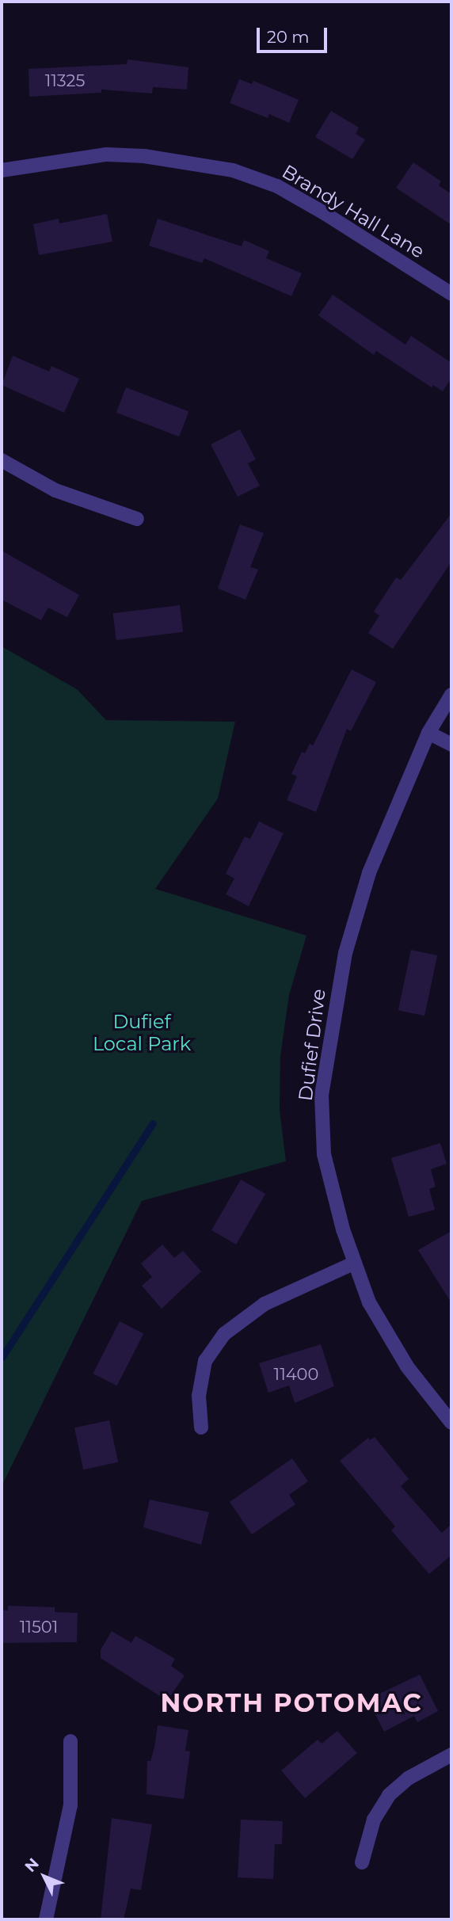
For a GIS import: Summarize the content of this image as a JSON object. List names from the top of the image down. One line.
{"streets":{"street":["Brandy Hall Lane","Dufief Drive"]},"districts":["NORTH POTOMAC"],"parks":["Dufief Local Park"],"house_numbers":["11325","11400","11501"],"scale_bar":"20 m","north":"top left"}
